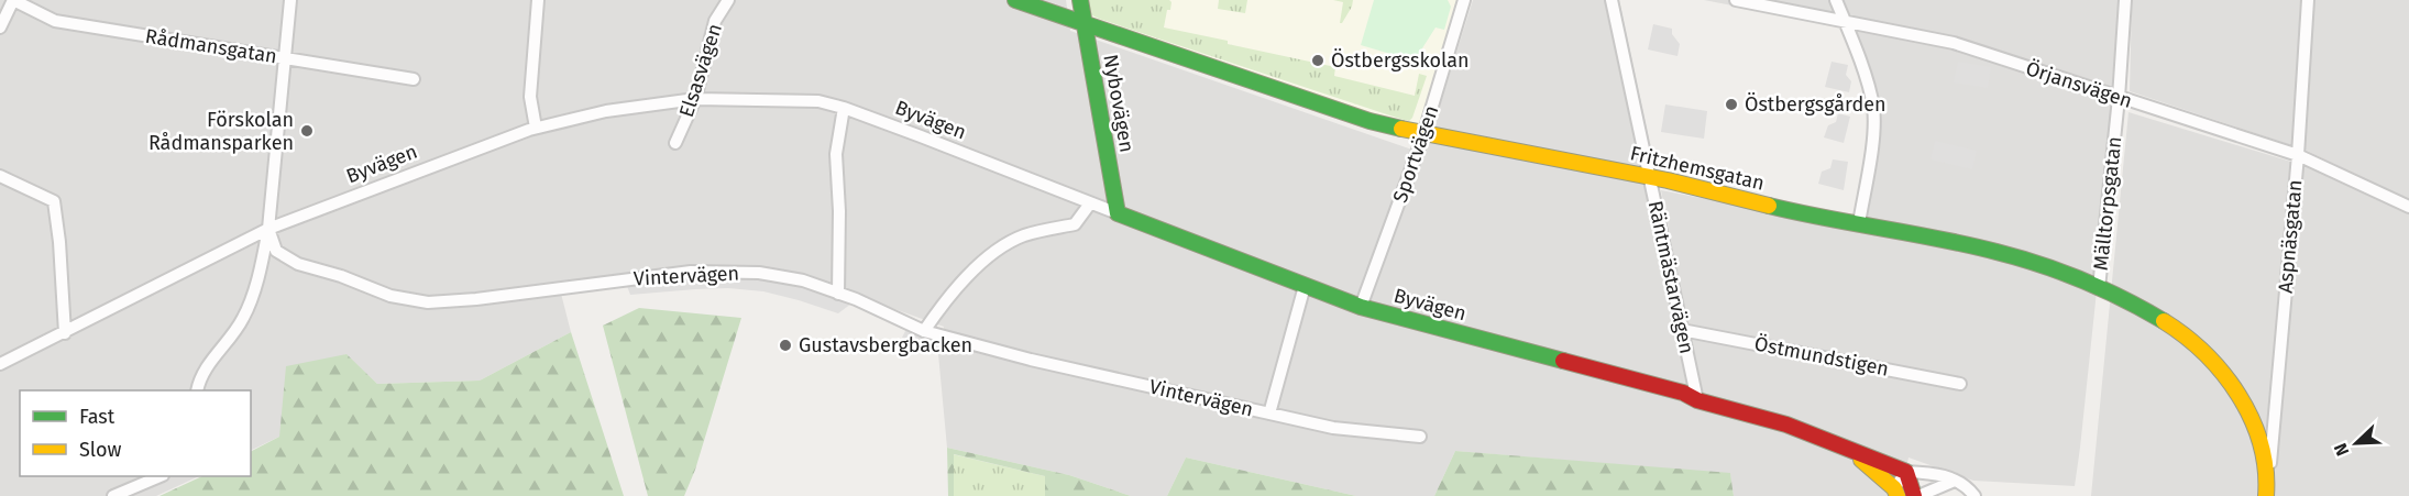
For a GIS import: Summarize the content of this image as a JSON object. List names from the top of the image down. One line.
{"streets":{"street":["Rådmansgatan","Elsasvägen","Örjansvägen","Nybovägen","Byvägen","Sportvägen","Fritzhemsgatan","Mälltorpsgatan","Aspnäsgatan","Vintervägen","Räntmästarvägen","Östmundstigen"]},"crossings":[["Elsasvägen","Byvägen"],["Örjansvägen","Mälltorpsgatan"],["Örjansvägen","Aspnäsgatan"],["Nybovägen","Byvägen"],["Nybovägen","Fritzhemsgatan"],["Byvägen","Sportvägen"],["Byvägen","Vintervägen"],["Byvägen","Räntmästarvägen"],["Sportvägen","Fritzhemsgatan"],["Fritzhemsgatan","Mälltorpsgatan"],["Fritzhemsgatan","Aspnäsgatan"],["Fritzhemsgatan","Räntmästarvägen"],["Räntmästarvägen","Östmundstigen"]],"places":["Östbergsskolan","Östbergsgården","Förskolan Rådmansparken","Gustavsbergbacken"],"legend":["Fast","Slow"],"north":"bottom left"}
